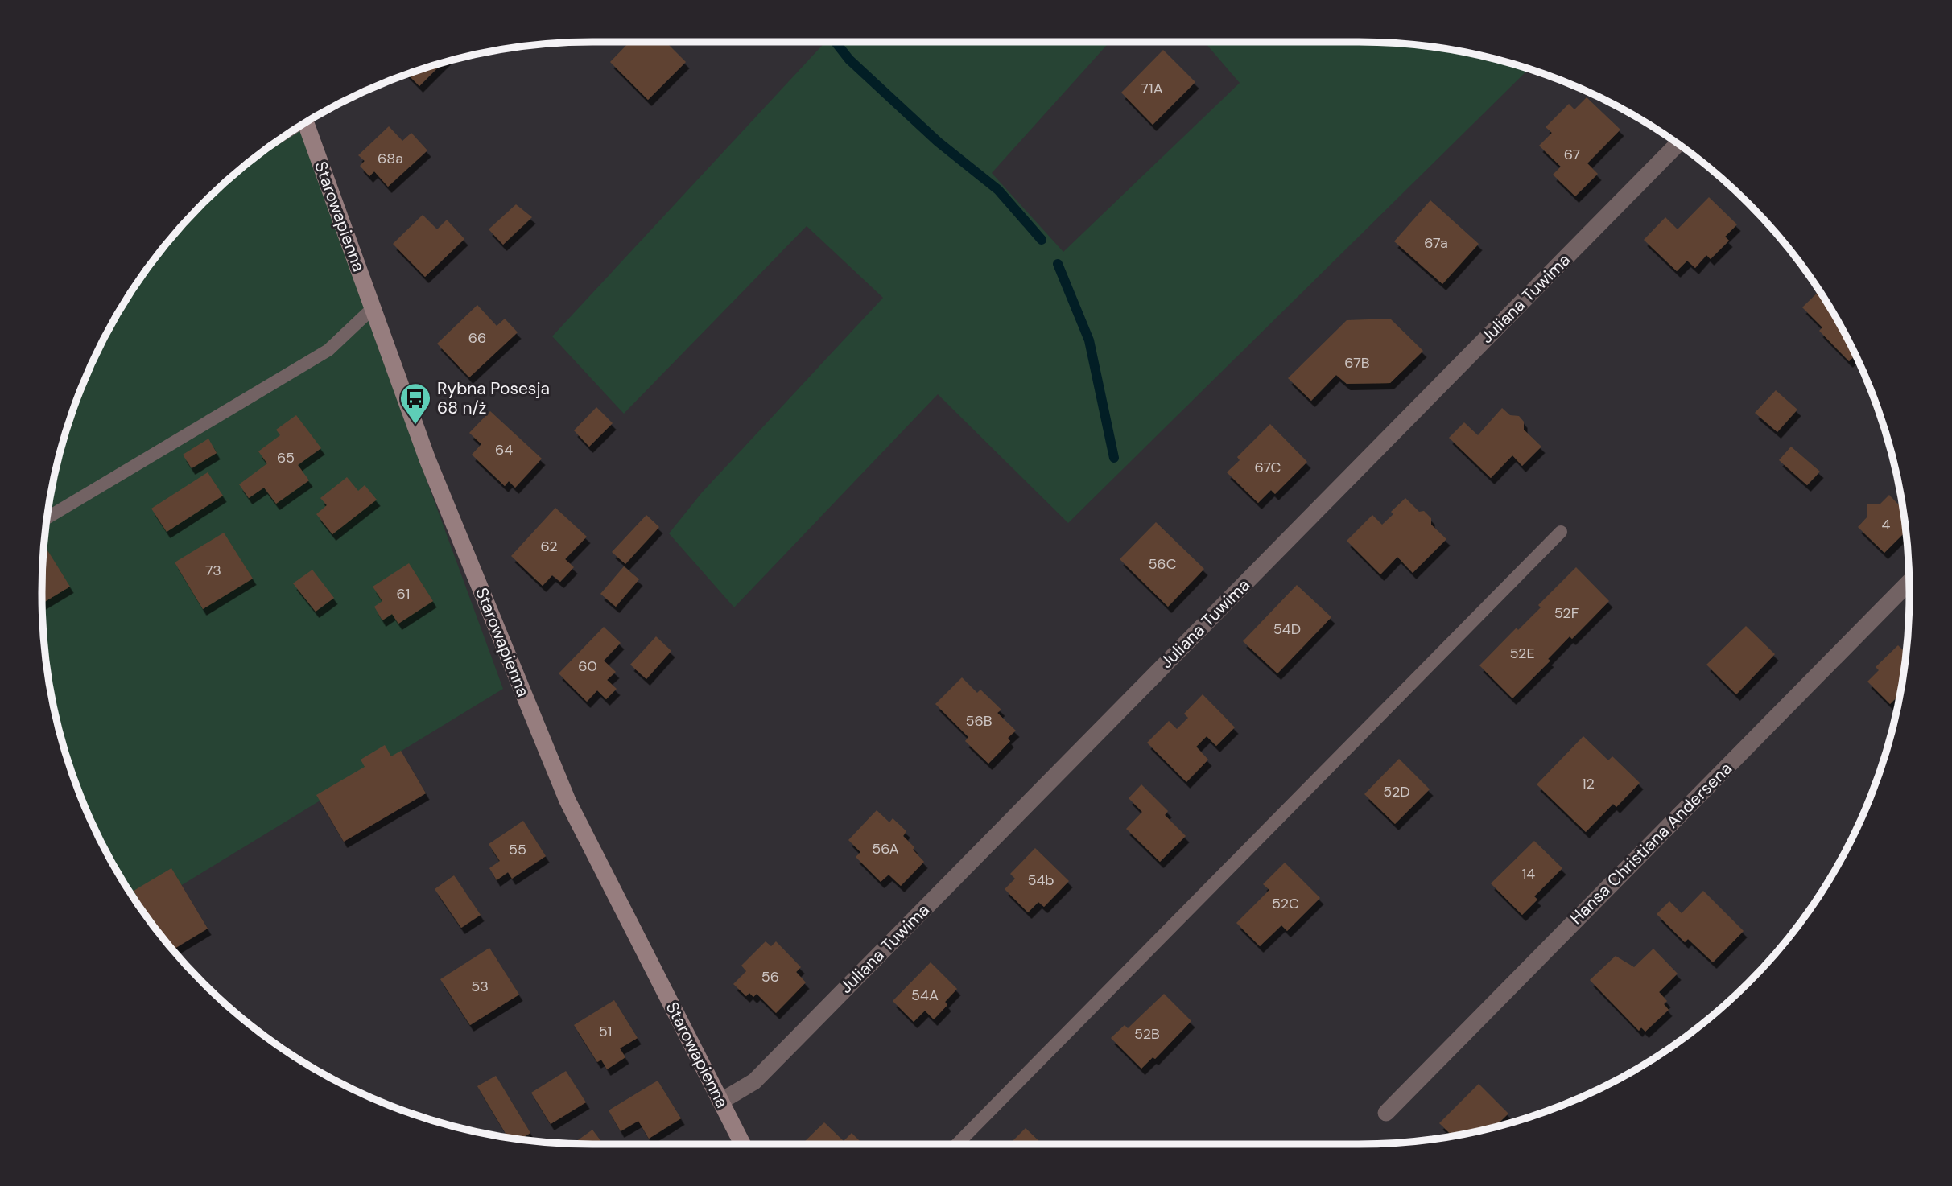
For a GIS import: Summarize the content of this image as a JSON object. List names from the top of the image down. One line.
{"streets":{"street":["Starowapienna","Juliana Tuwima","Hansa Christiana Andersena"]},"crossings":[["Starowapienna","Juliana Tuwima"]],"places":{"bus stop":["Rybna Posesja 68 n/ż"]},"house_numbers":["71A","67","68a","67a","66","67B","64","65","67C","4","62","56C","73","61","52F","54D","52E","60","56B","12","52D","56A","55","14","54b","52C","56","53","54A","51","52B"]}
